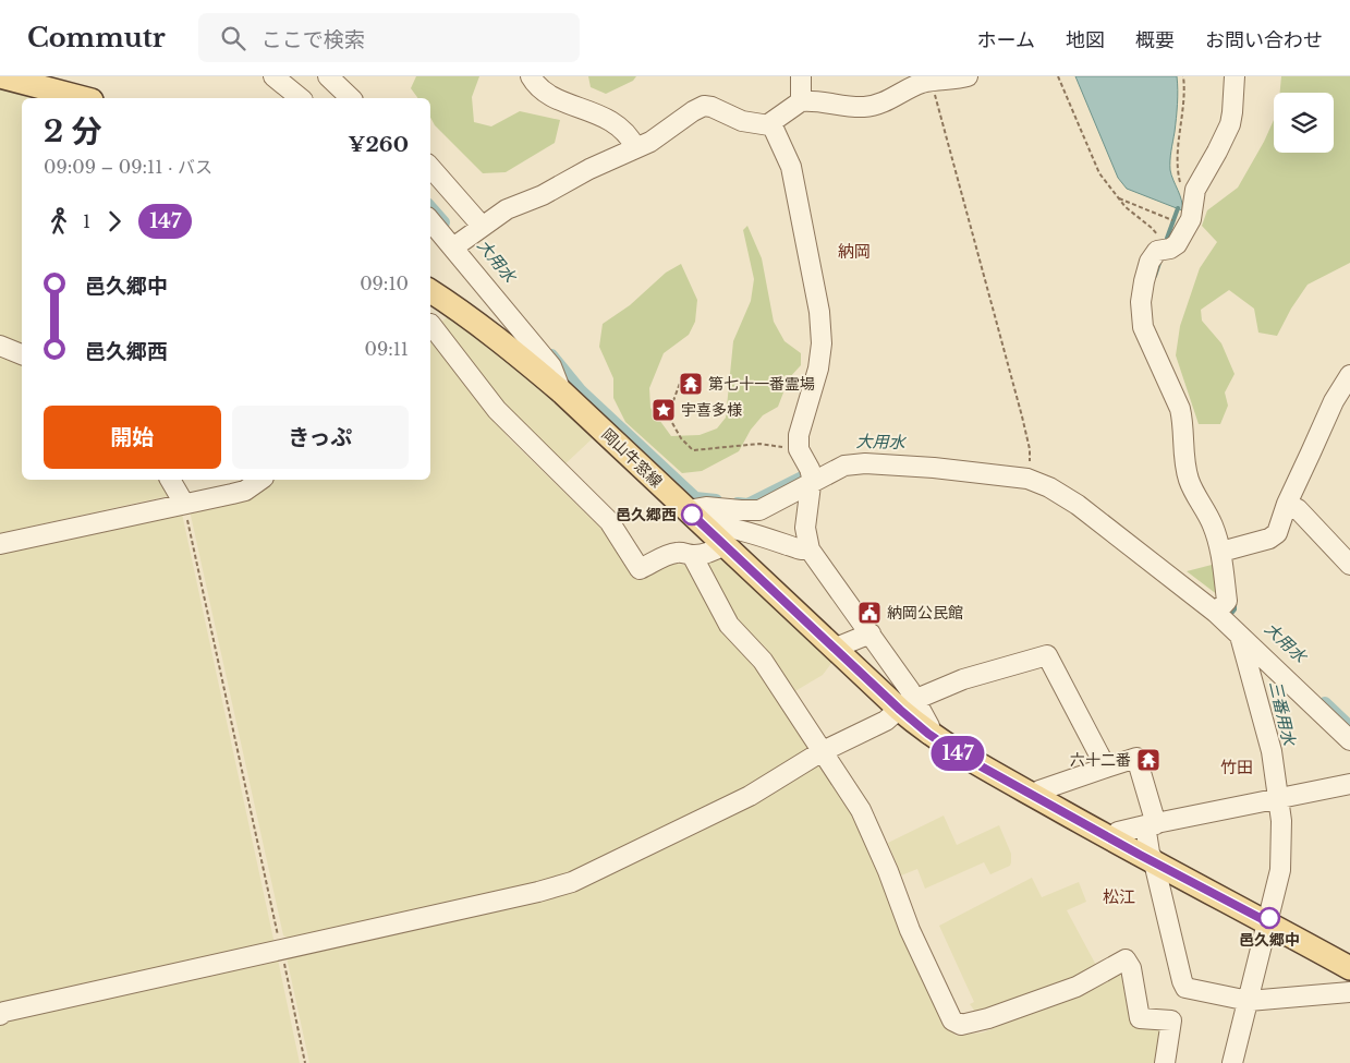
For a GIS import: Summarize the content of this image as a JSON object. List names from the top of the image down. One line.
{"streets":{"main road":["岡山牛窓線"]},"districts":["納岡","竹田","松江"],"water":["大用水","三番用水"],"places":{"temple":["第七十一番霊場","六十二番"],"place":["宇喜多様"],"other":["邑久郷西","邑久郷中"],"public building":["納岡公民館"]},"lines":["bus line 147"],"page":{"header":"Commutr","search":"ここで検索","nav":["ホーム","地図","概要","お問い合わせ"],"on_map":"147","heading":["2 分","09:09 – 09:11 · バス","¥260"],"legs":["1","147"],"list":[{"name":"邑久郷中","value":"09:10"},{"name":"邑久郷西","value":"09:11"}],"buttons":["開始","きっぷ"]}}
